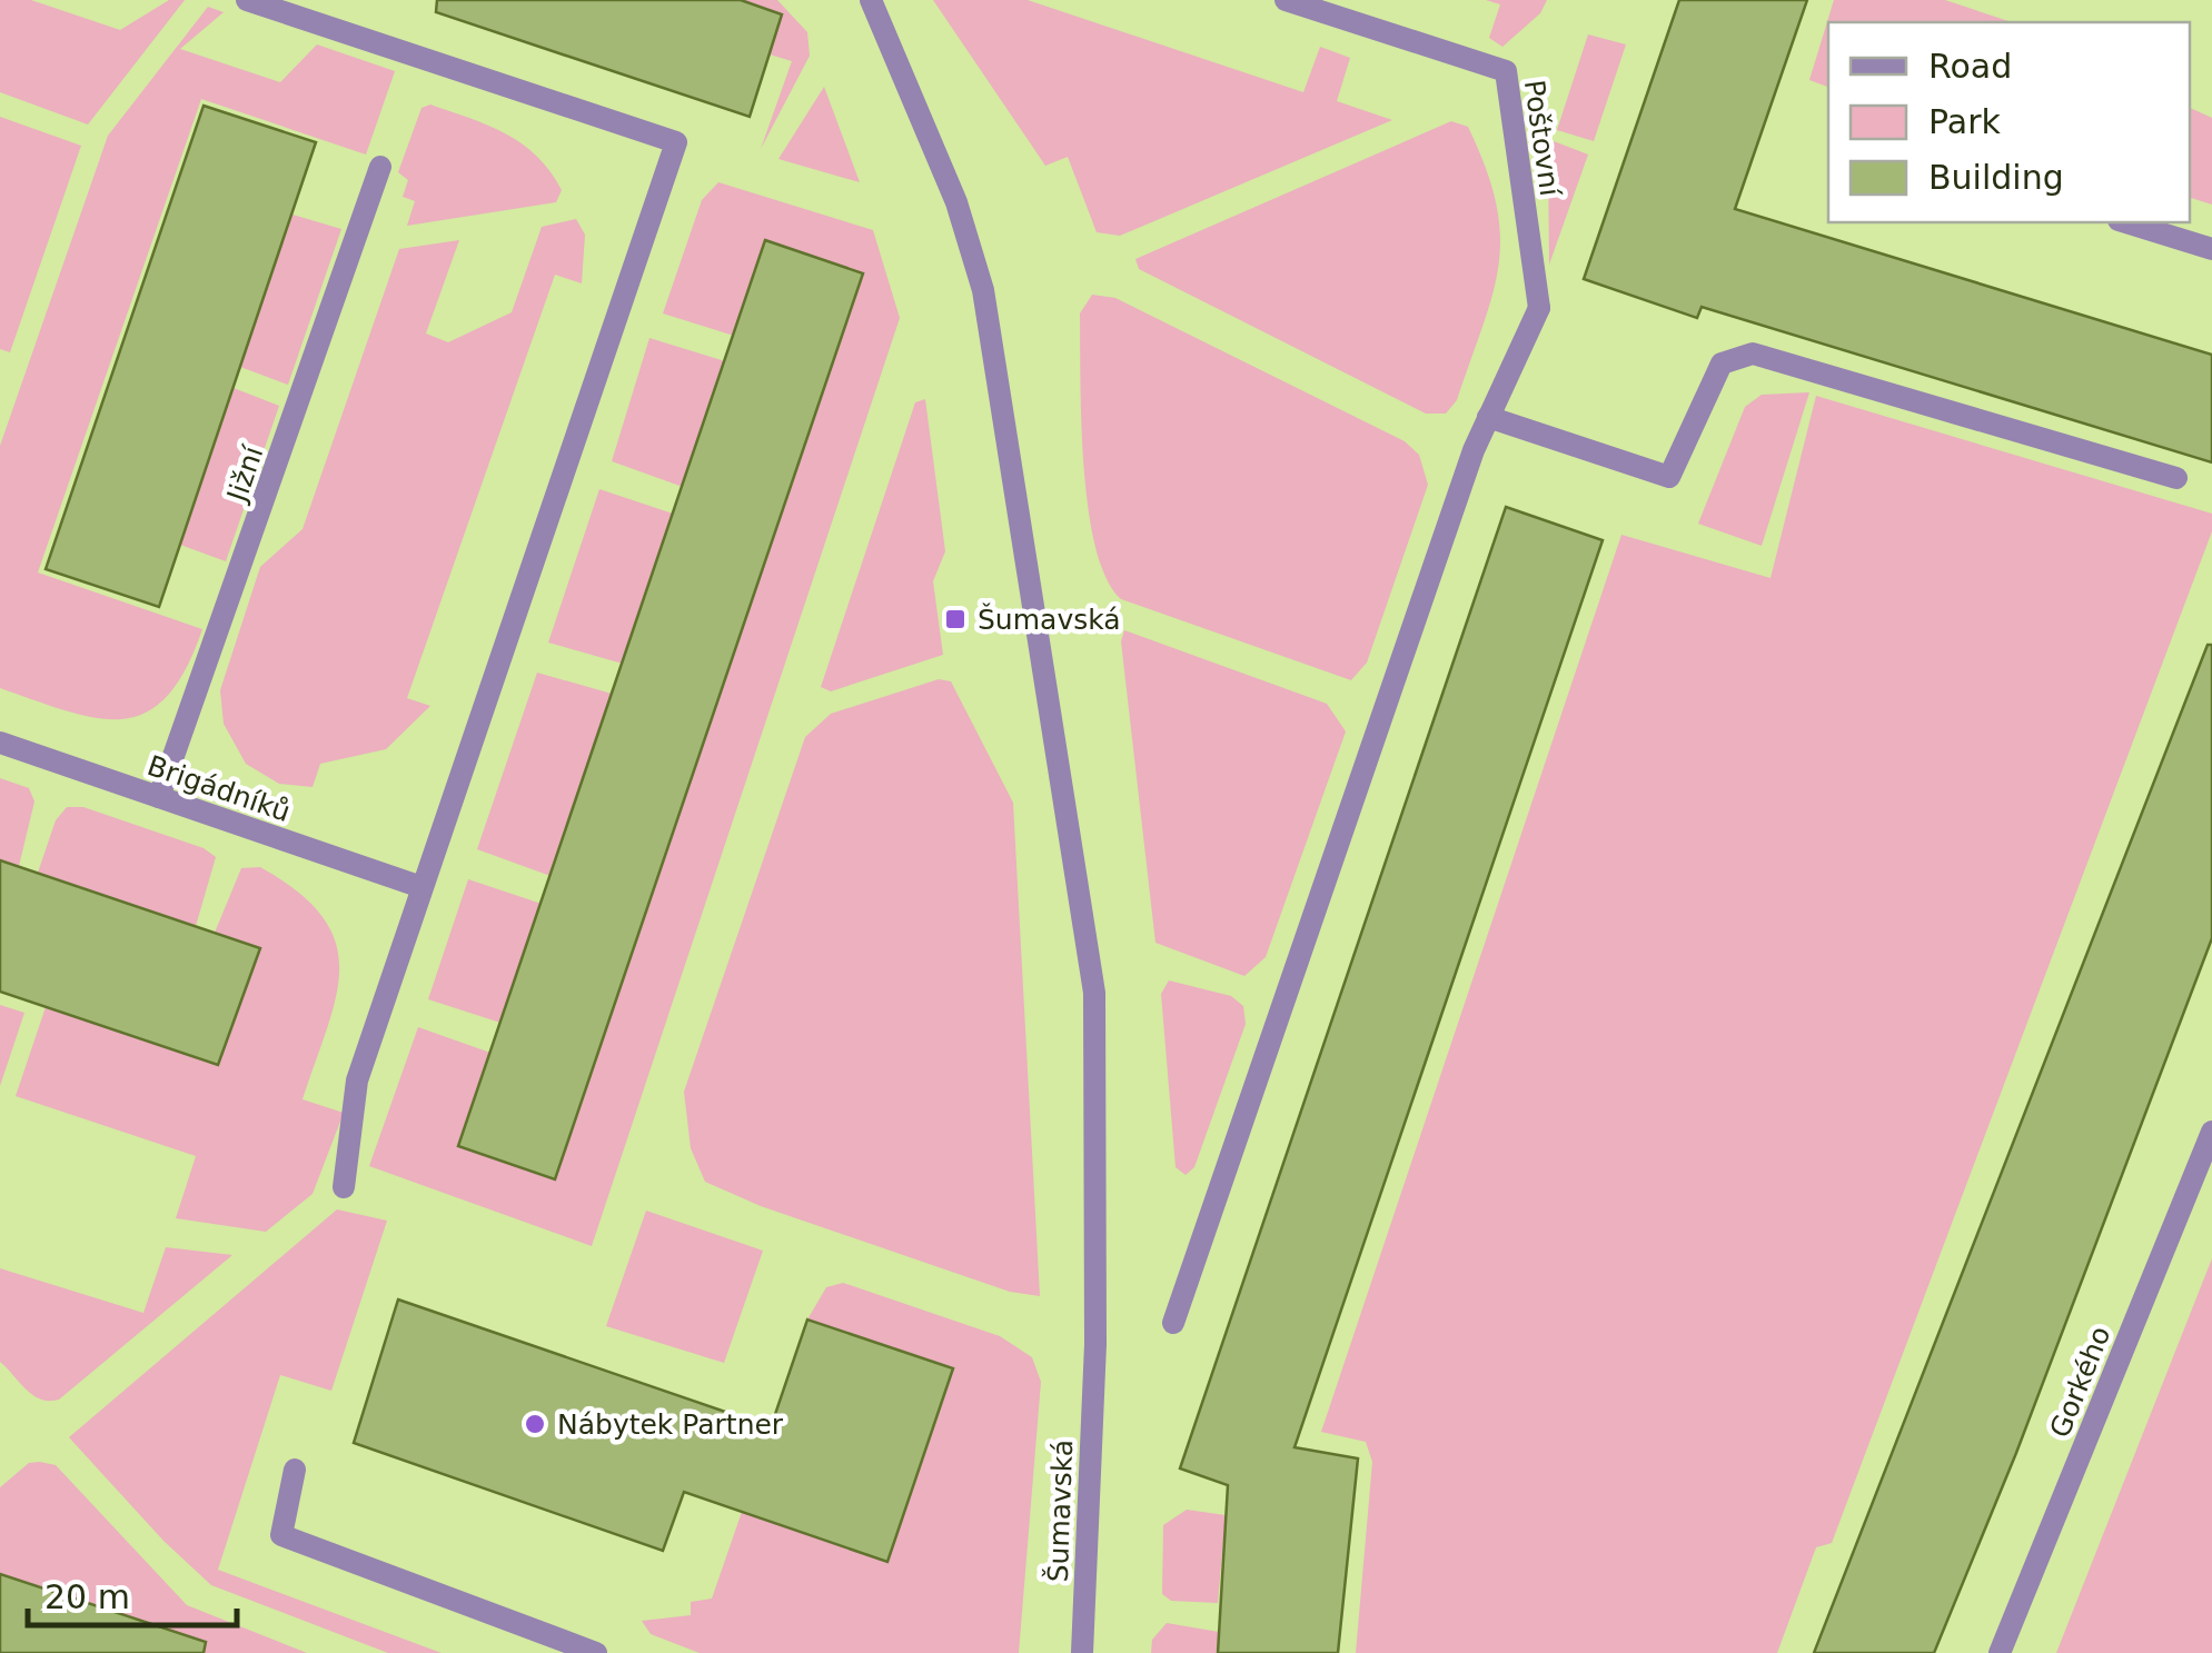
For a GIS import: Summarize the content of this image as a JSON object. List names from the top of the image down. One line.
{"streets":{"street":["Poštovní","Jižní","Brigádníků","Gorkého","Šumavská"]},"crossings":[["Jižní","Brigádníků"]],"places":{"transit":["Šumavská"],"other":["Nábytek Partner"]},"legend":["Road","Park","Building"],"scale_bar":"20 m"}
